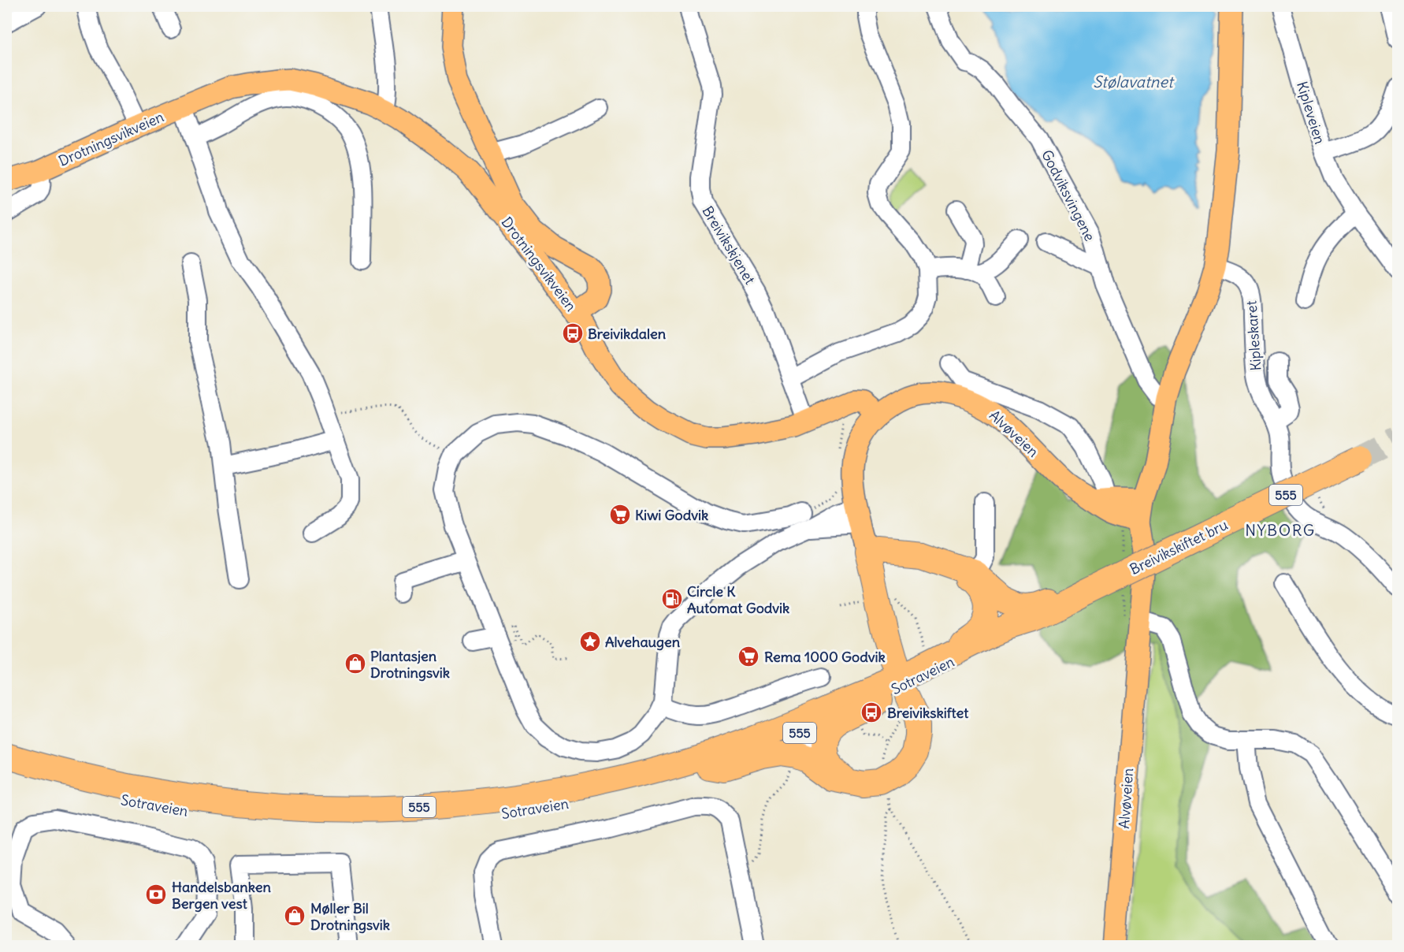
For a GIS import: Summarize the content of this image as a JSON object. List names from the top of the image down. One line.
{"streets":{"highway":["555","Breivikskiftet bru","Sotraveien"],"main road":["Drotningsvikveien","Alvøveien"],"street":["Kipleveien","Godviksvingene","Breivikskjenet","Kipleskaret"]},"crossings":[["Drotningsvikveien","Breivikskjenet"],["Drotningsvikveien","Alvøveien"],["Alvøveien","555"],["555","Breivikskiftet bru"],["555","Sotraveien"],["Breivikskiftet bru","Sotraveien"]],"districts":["NYBORG"],"water":["Stølavatnet"],"places":{"bus stop":["Breivikdalen","Breivikskiftet"],"supermarket":["Kiwi Godvik","Rema 1000 Godvik"],"fuel station":["Circle K Automat Godvik"],"place":["Alvehaugen"],"shop":["Plantasjen Drotningsvik","Møller Bil Drotningsvik"],"bank":["Handelsbanken Bergen vest"]}}
